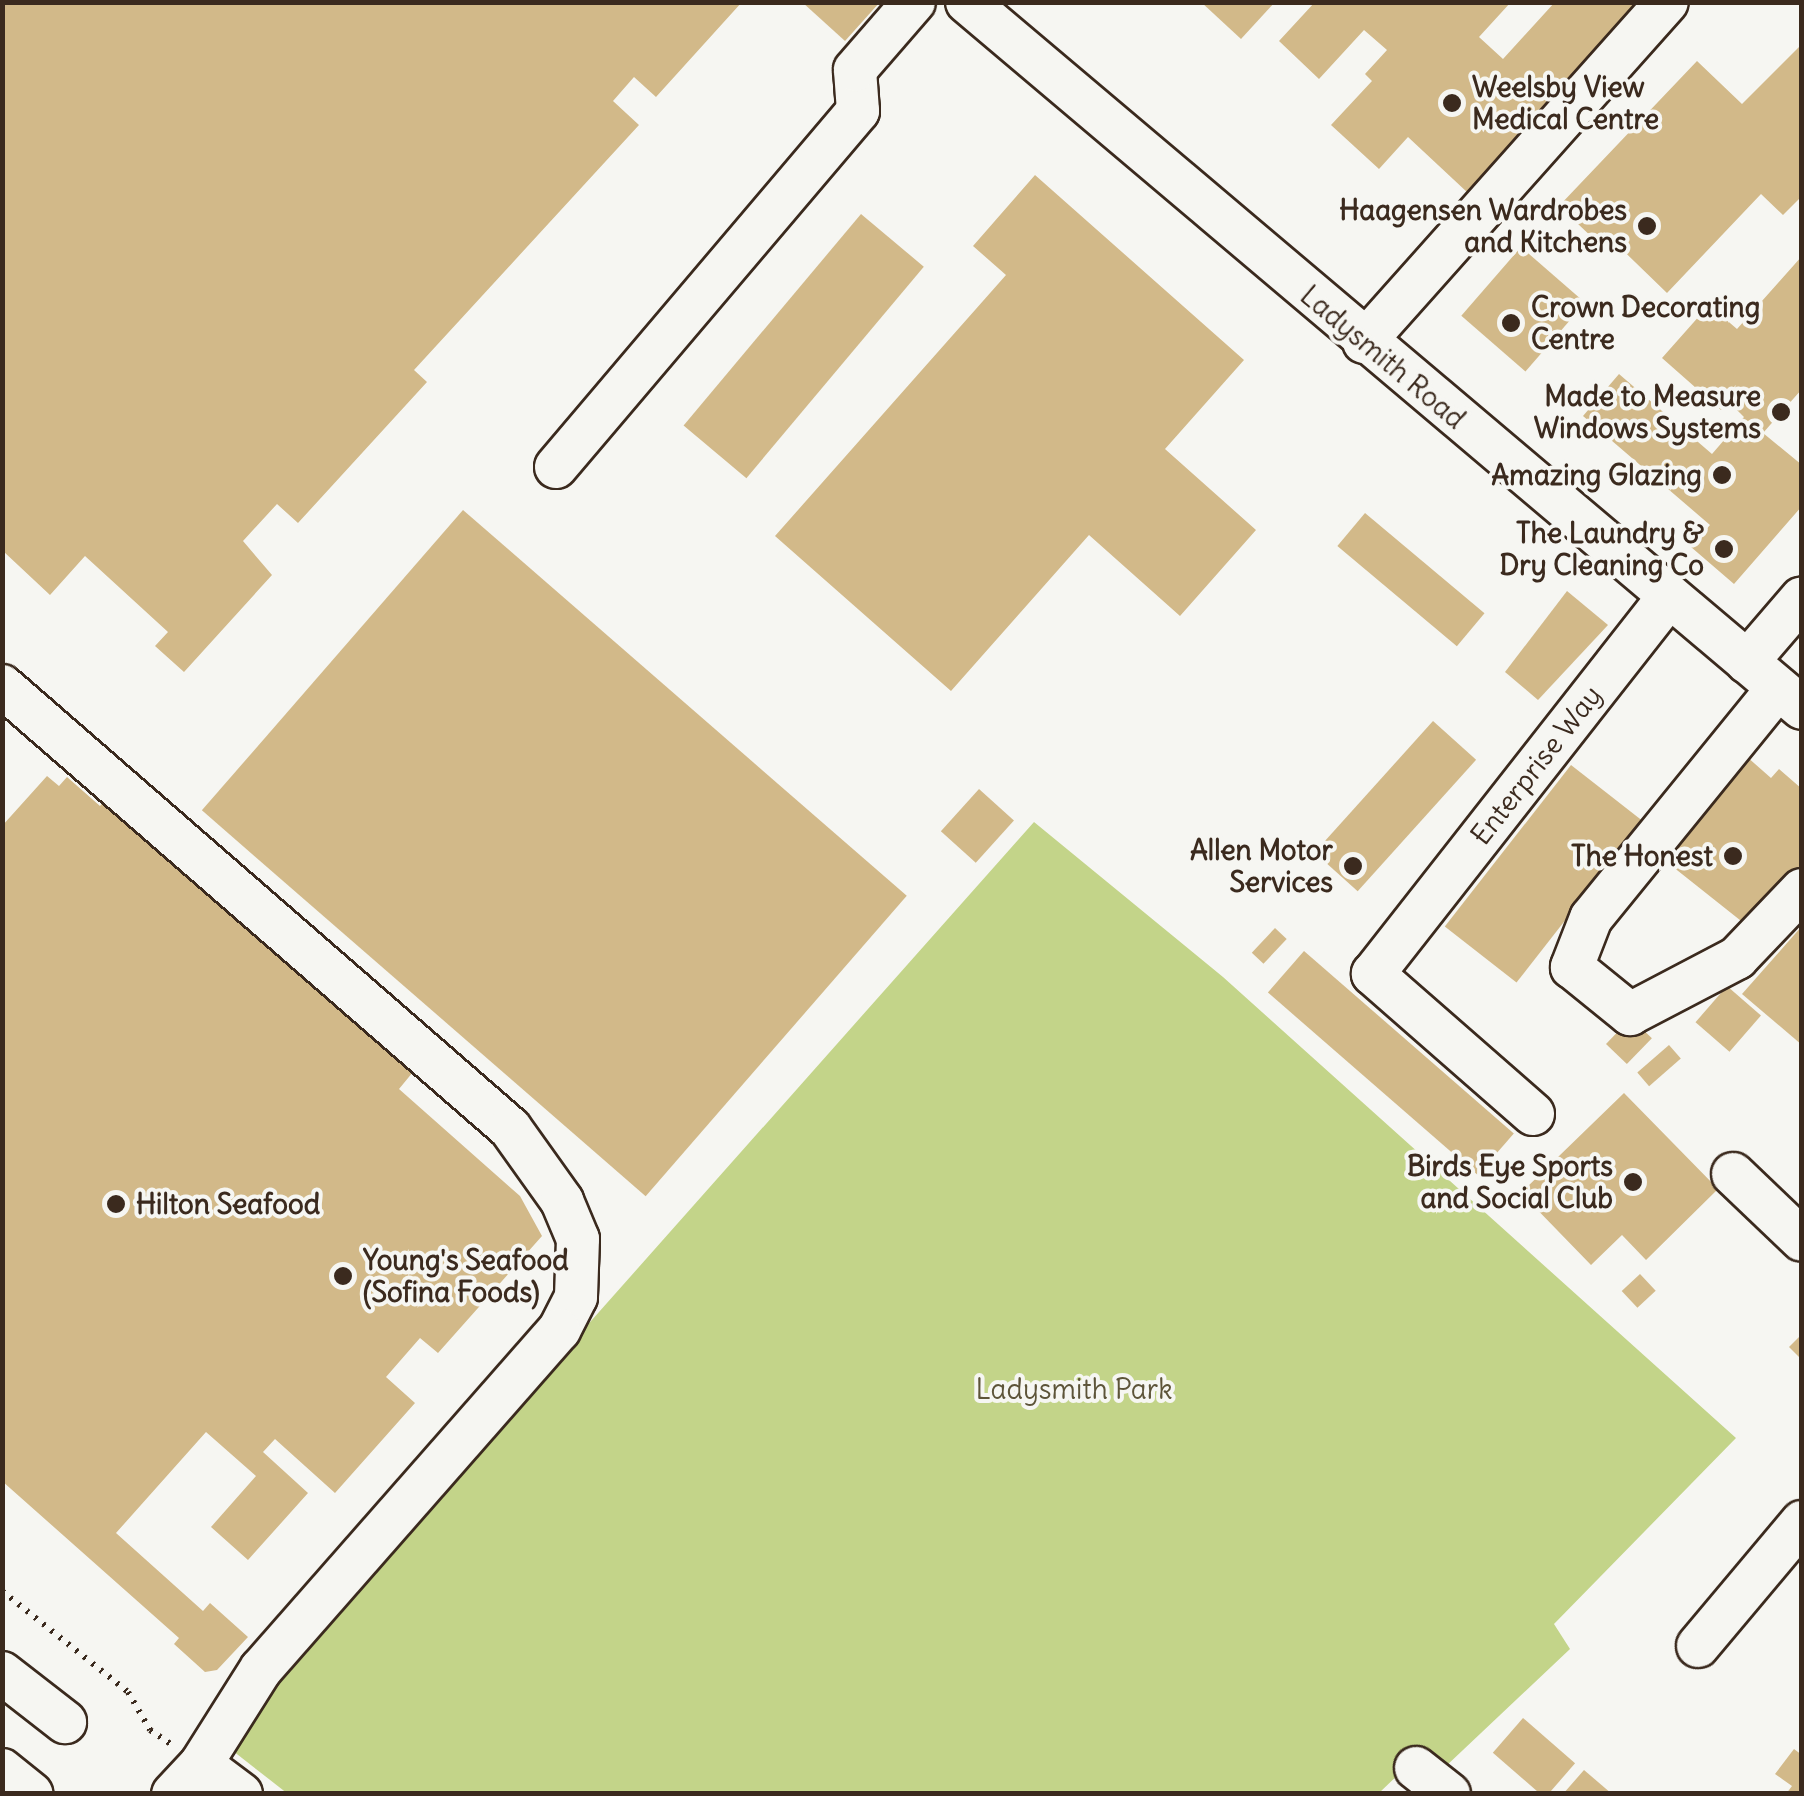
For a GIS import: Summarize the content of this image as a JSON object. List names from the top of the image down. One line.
{"streets":{"street":["Ladysmith Road","Enterprise Way"]},"crossings":[["Ladysmith Road","Enterprise Way"]],"parks":["Ladysmith Park"],"places":["Weelsby View Medical Centre","Haagensen Wardrobes and Kitchens","Crown Decorating Centre","Made to Measure Windows Systems","Amazing Glazing","The Laundry & Dry Cleaning Co","The Honest","Allen Motor Services","Birds Eye Sports and Social Club","Hilton Seafood","Young's Seafood (Sofina Foods)"]}
